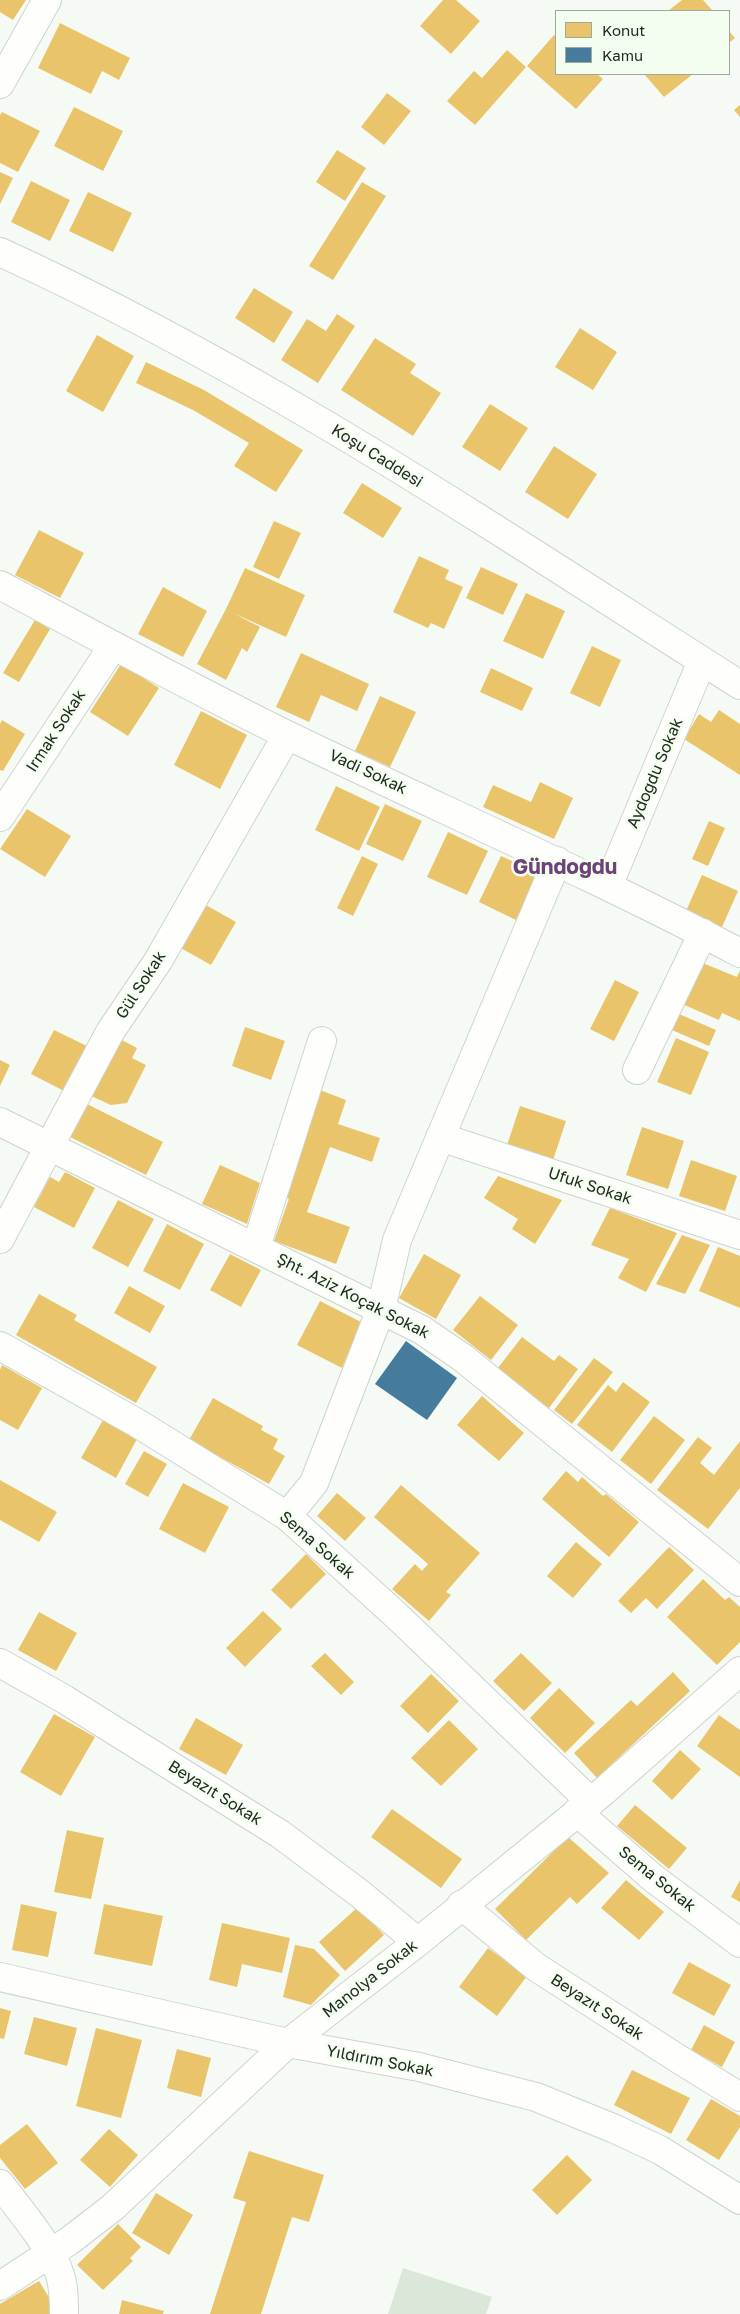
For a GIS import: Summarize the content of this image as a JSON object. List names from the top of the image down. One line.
{"streets":{"street":["Koşu Caddesi","Irmak Sokak","Vadi Sokak","Aydoğdu Sokak","Gül Sokak","Ufuk Sokak","Şht. Aziz Koçak Sokak","Sema Sokak","Beyazıt Sokak","Manolya Sokak","Yıldırım Sokak"]},"crossings":[["Koşu Caddesi","Aydoğdu Sokak"],["Irmak Sokak","Vadi Sokak"],["Vadi Sokak","Aydoğdu Sokak"],["Vadi Sokak","Gül Sokak"],["Gül Sokak","Şht. Aziz Koçak Sokak"],["Sema Sokak","Manolya Sokak"],["Beyazıt Sokak","Manolya Sokak"],["Manolya Sokak","Yıldırım Sokak"]],"districts":["Gündoğdu"],"legend":["Konut","Kamu"]}
